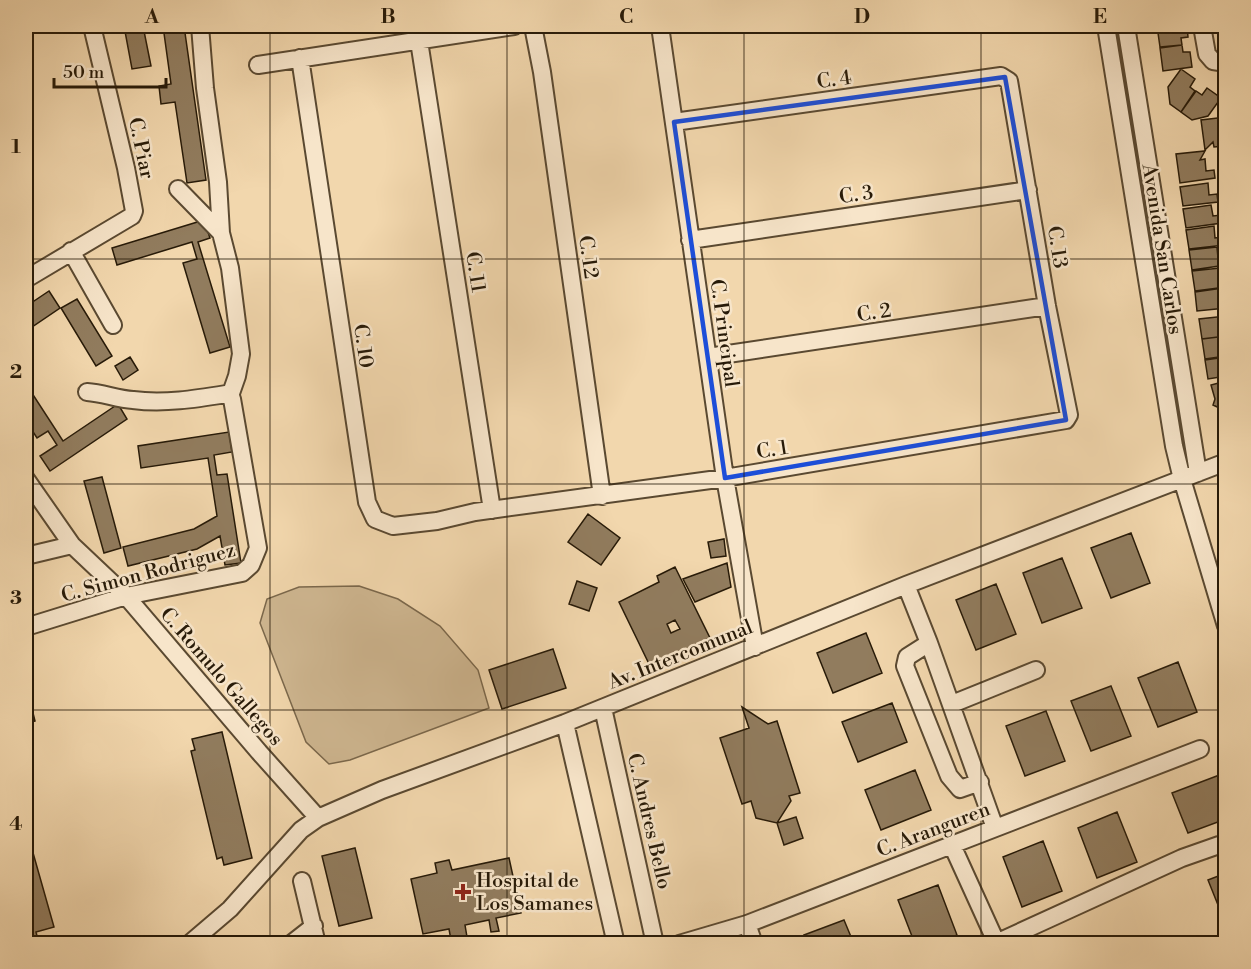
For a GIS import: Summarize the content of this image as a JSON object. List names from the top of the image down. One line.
{"streets":{"street":["C. 4","C. Piar","C. 3","C. 13","Avenida San Carlos","C. 12","C. 11","C. 2","C. Principal","C. 10","C. 1","C. Simon Rodriguez","Av. Intercomunal","C. Romulo Gallegos","C. Andres Bello","C. Aranguren"]},"crossings":[["C. 4","C. 13"],["C. 4","C. Principal"],["C. 3","C. 13"],["C. 3","C. Principal"],["C. 13","C. 2"],["C. 13","C. 1"],["Avenida San Carlos","Av. Intercomunal"],["C. 12","C. 1"],["C. 11","C. 10"],["C. 11","C. 1"],["C. 2","C. Principal"],["C. Principal","C. 1"],["C. Principal","Av. Intercomunal"],["C. 10","C. 1"],["C. Simon Rodriguez","C. Romulo Gallegos"],["Av. Intercomunal","C. Romulo Gallegos"],["Av. Intercomunal","C. Andres Bello"]],"places":{"health":["Hospital de Los Samanes"]},"scale_bar":"50 m","grid":{"columns":["A","B","C","D","E"],"rows":["1","2","3","4"]}}
